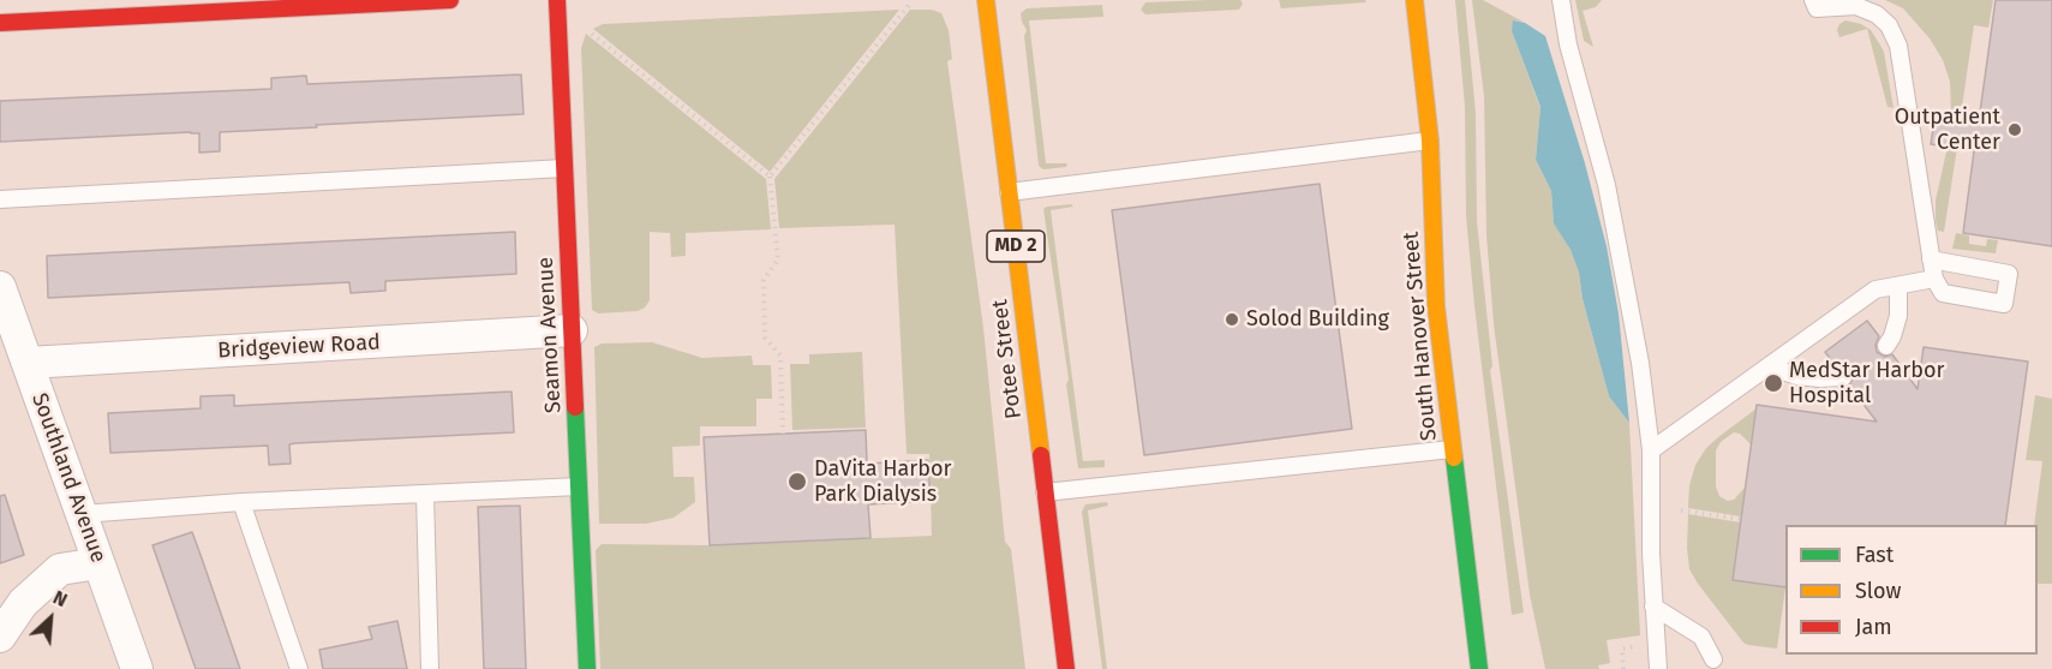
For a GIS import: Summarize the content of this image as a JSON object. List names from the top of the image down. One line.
{"streets":{"main road":["MD 2","Seamon Avenue","South Hanover Street","Potee Street"],"street":["Bridgeview Road","Southland Avenue"]},"crossings":[["Seamon Avenue","Bridgeview Road"],["Bridgeview Road","Southland Avenue"]],"places":["Outpatient Center","Solod Building","MedStar Harbor Hospital","DaVita Harbor Park Dialysis"],"legend":["Fast","Slow","Jam"],"north":"top right"}
